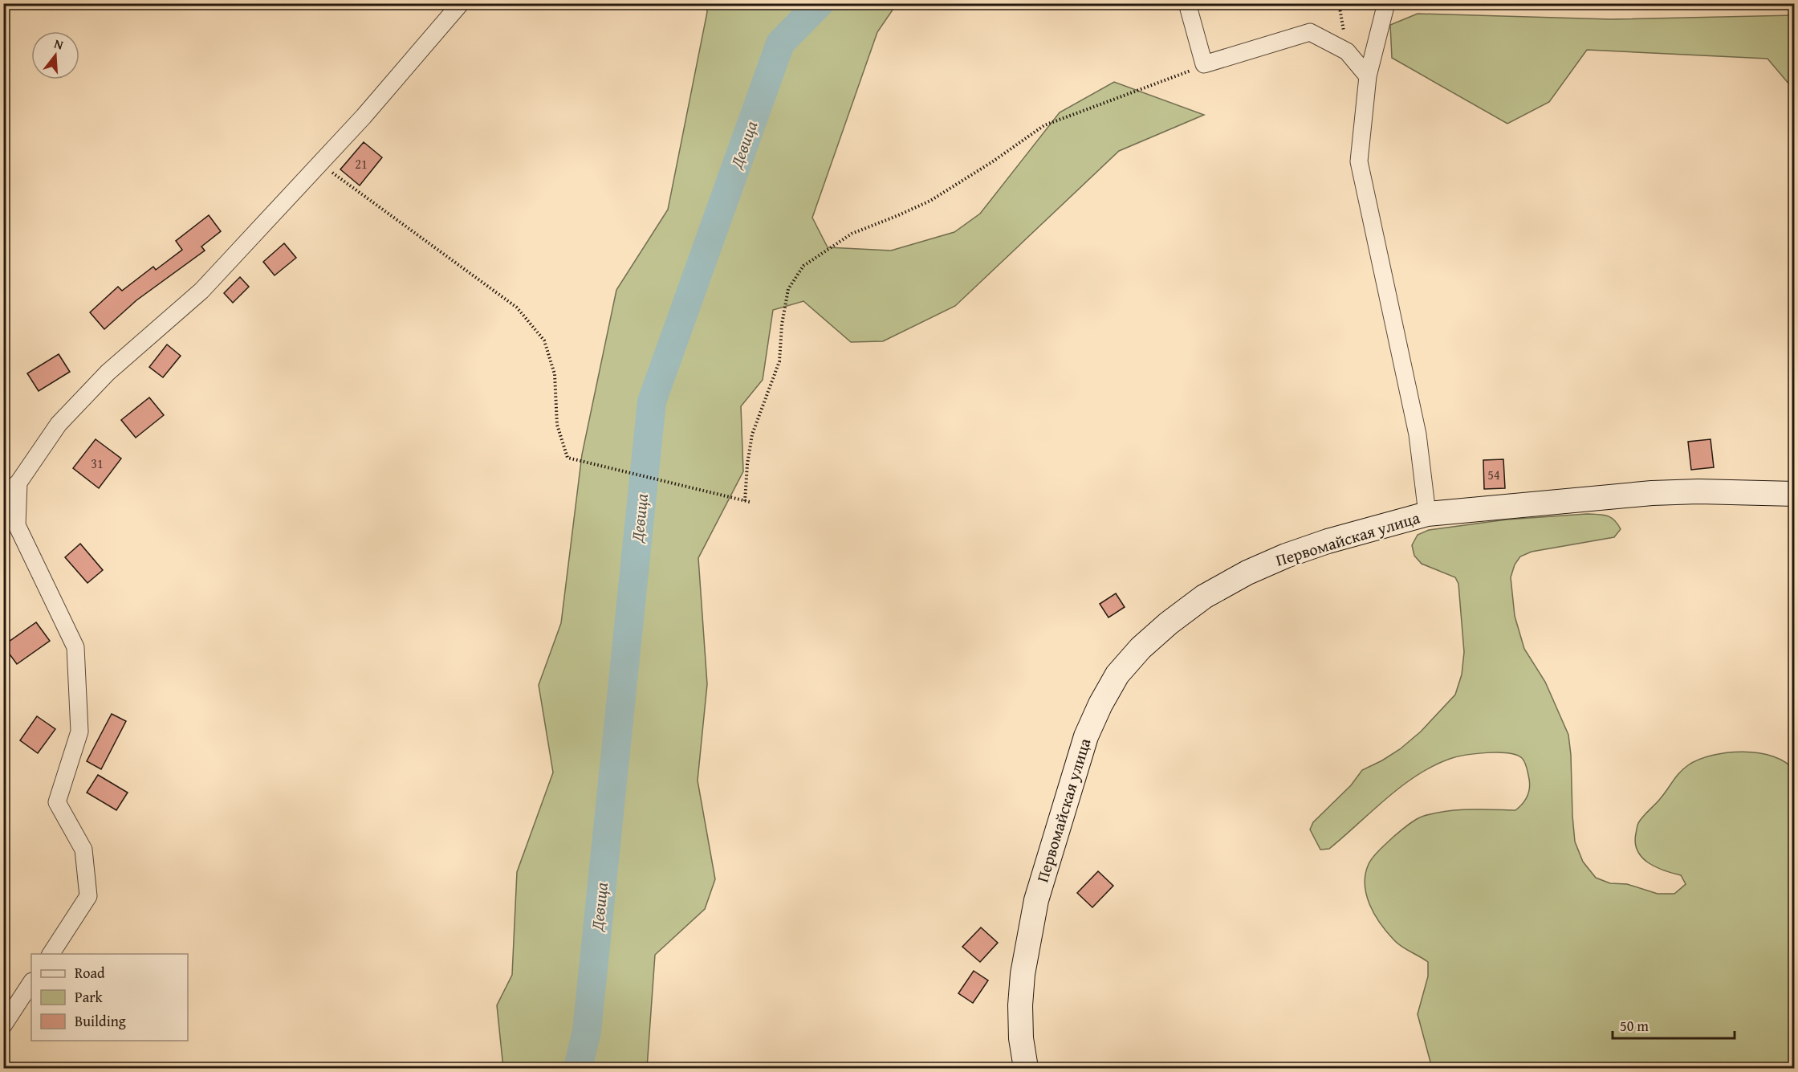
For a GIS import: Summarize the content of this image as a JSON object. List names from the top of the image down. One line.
{"streets":{"street":["Первомайская улица"]},"water":["Девица"],"house_numbers":["21","31","54"],"legend":["Road","Park","Building"],"scale_bar":"50 m","north":"top"}
